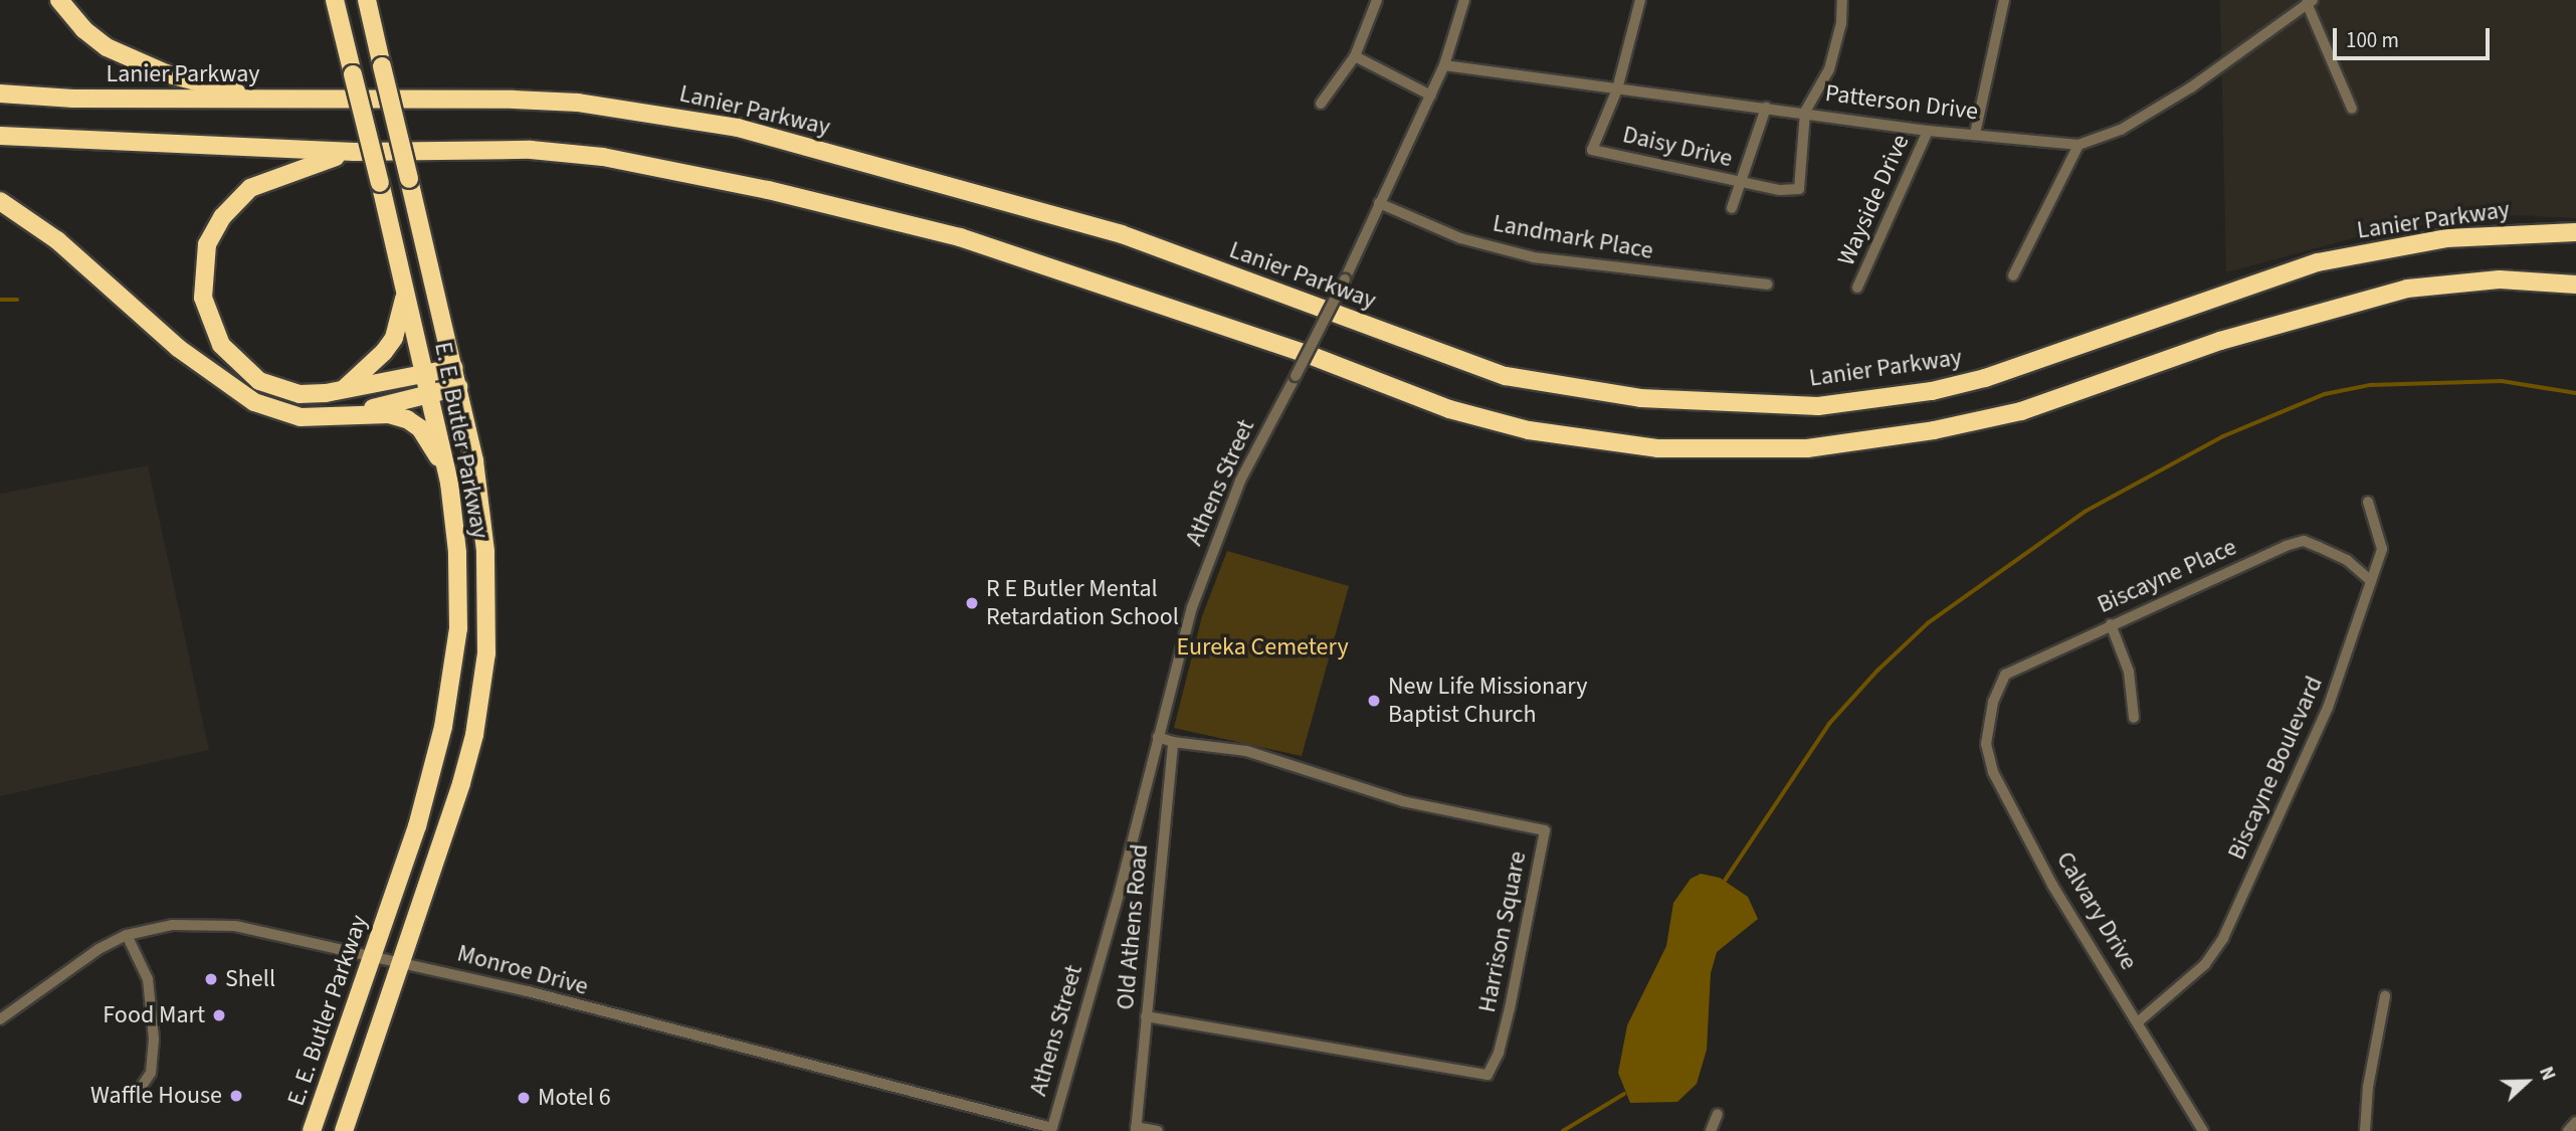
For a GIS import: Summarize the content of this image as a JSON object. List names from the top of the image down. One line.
{"streets":{"highway":["Lanier Parkway","E. E. Butler Parkway"],"street":["Patterson Drive","Daisy Drive","Wayside Drive","Landmark Place","Athens Street","Biscayne Place","Biscayne Boulevard","Calvary Drive","Old Athens Road","Harrison Square","Monroe Drive"]},"crossings":[["Patterson Drive","Daisy Drive"],["Patterson Drive","Wayside Drive"],["Patterson Drive","Athens Street"],["Landmark Place","Athens Street"],["E. E. Butler Parkway","Monroe Drive"],["Athens Street","Monroe Drive"],["Biscayne Place","Biscayne Boulevard"],["Biscayne Place","Calvary Drive"],["Biscayne Boulevard","Calvary Drive"],["Old Athens Road","Harrison Square"]],"parks":["Eureka Cemetery"],"places":["R E Butler Mental Retardation School","New Life Missionary Baptist Church","Shell","Food Mart","Waffle House","Motel 6"],"scale_bar":"100 m","north":"right"}
